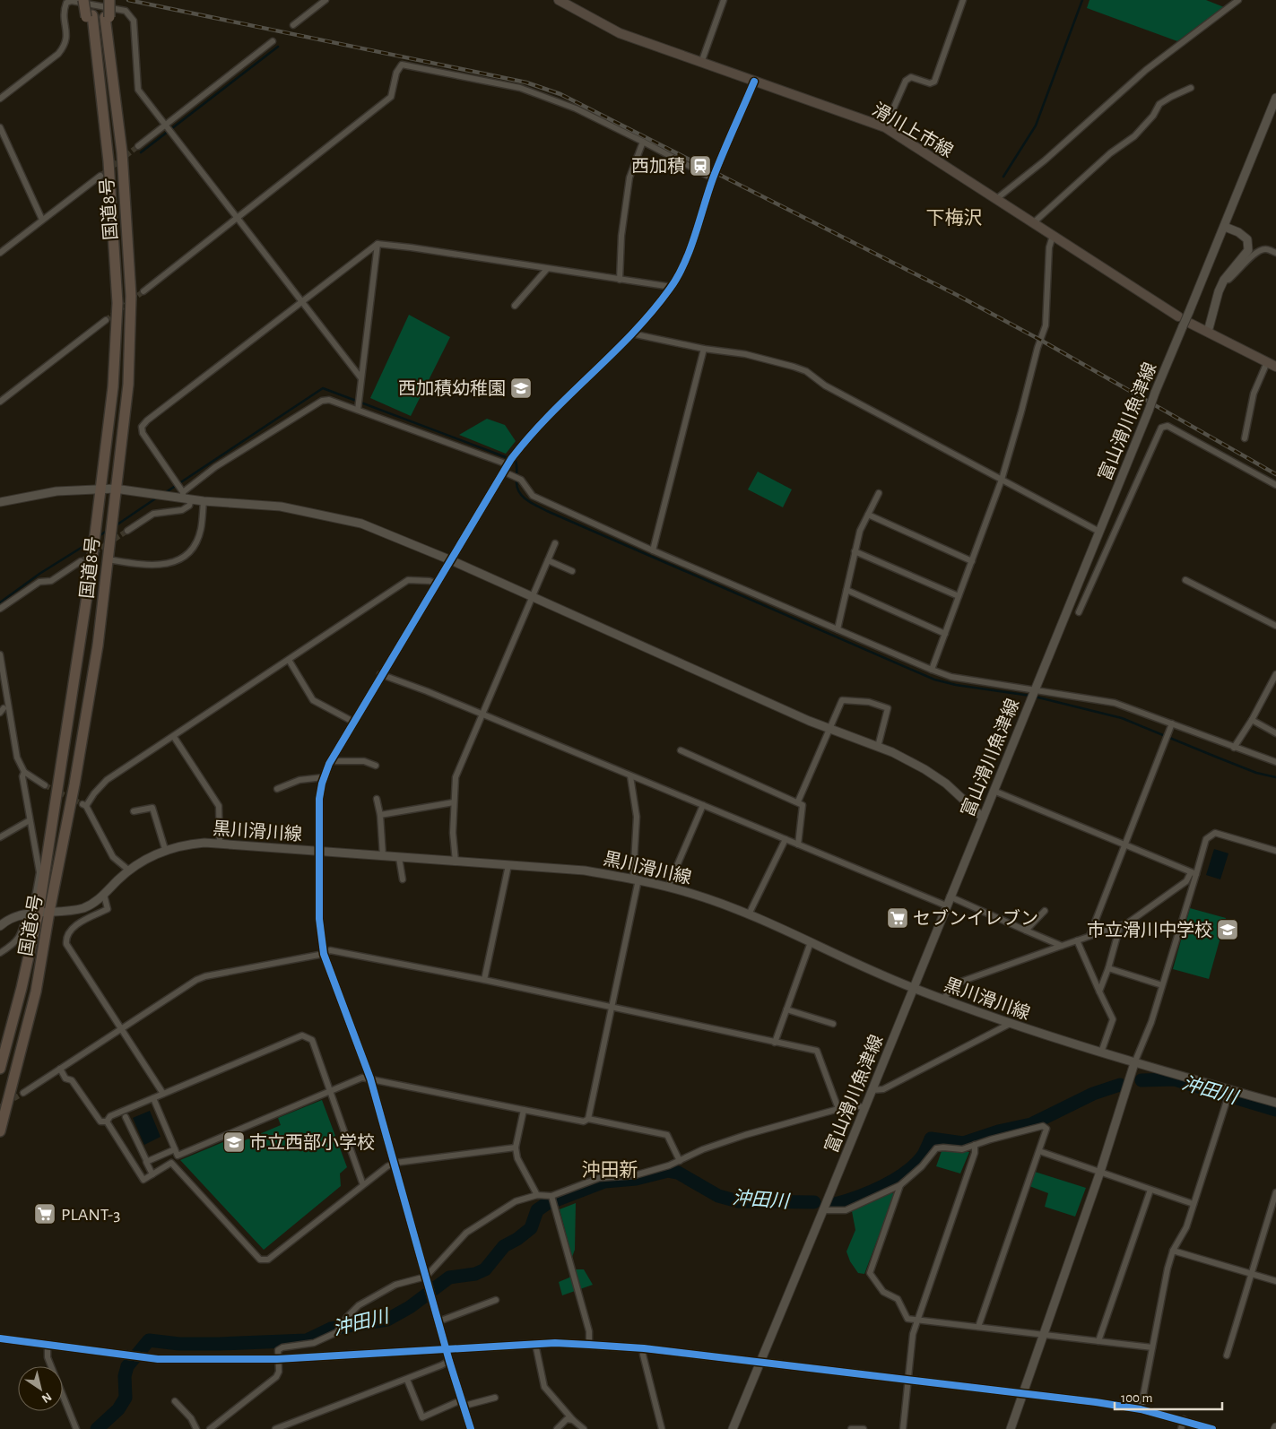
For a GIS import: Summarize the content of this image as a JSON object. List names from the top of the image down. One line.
{"streets":{"highway":["国道8号"],"main road":["滑川上市線"],"street":["富山滑川魚津線","黒川滑川線"]},"crossings":[["国道8号","黒川滑川線"],["富山滑川魚津線","黒川滑川線"]],"districts":["下梅沢","沖田新"],"water":["沖田川"],"places":{"station":["西加積"],"school or university":["西加積幼稚園","市立滑川中学校","市立西部小学校"],"supermarket":["セブンイレブン","PLANT-3"]},"scale_bar":"100 m","north":"bottom right"}
